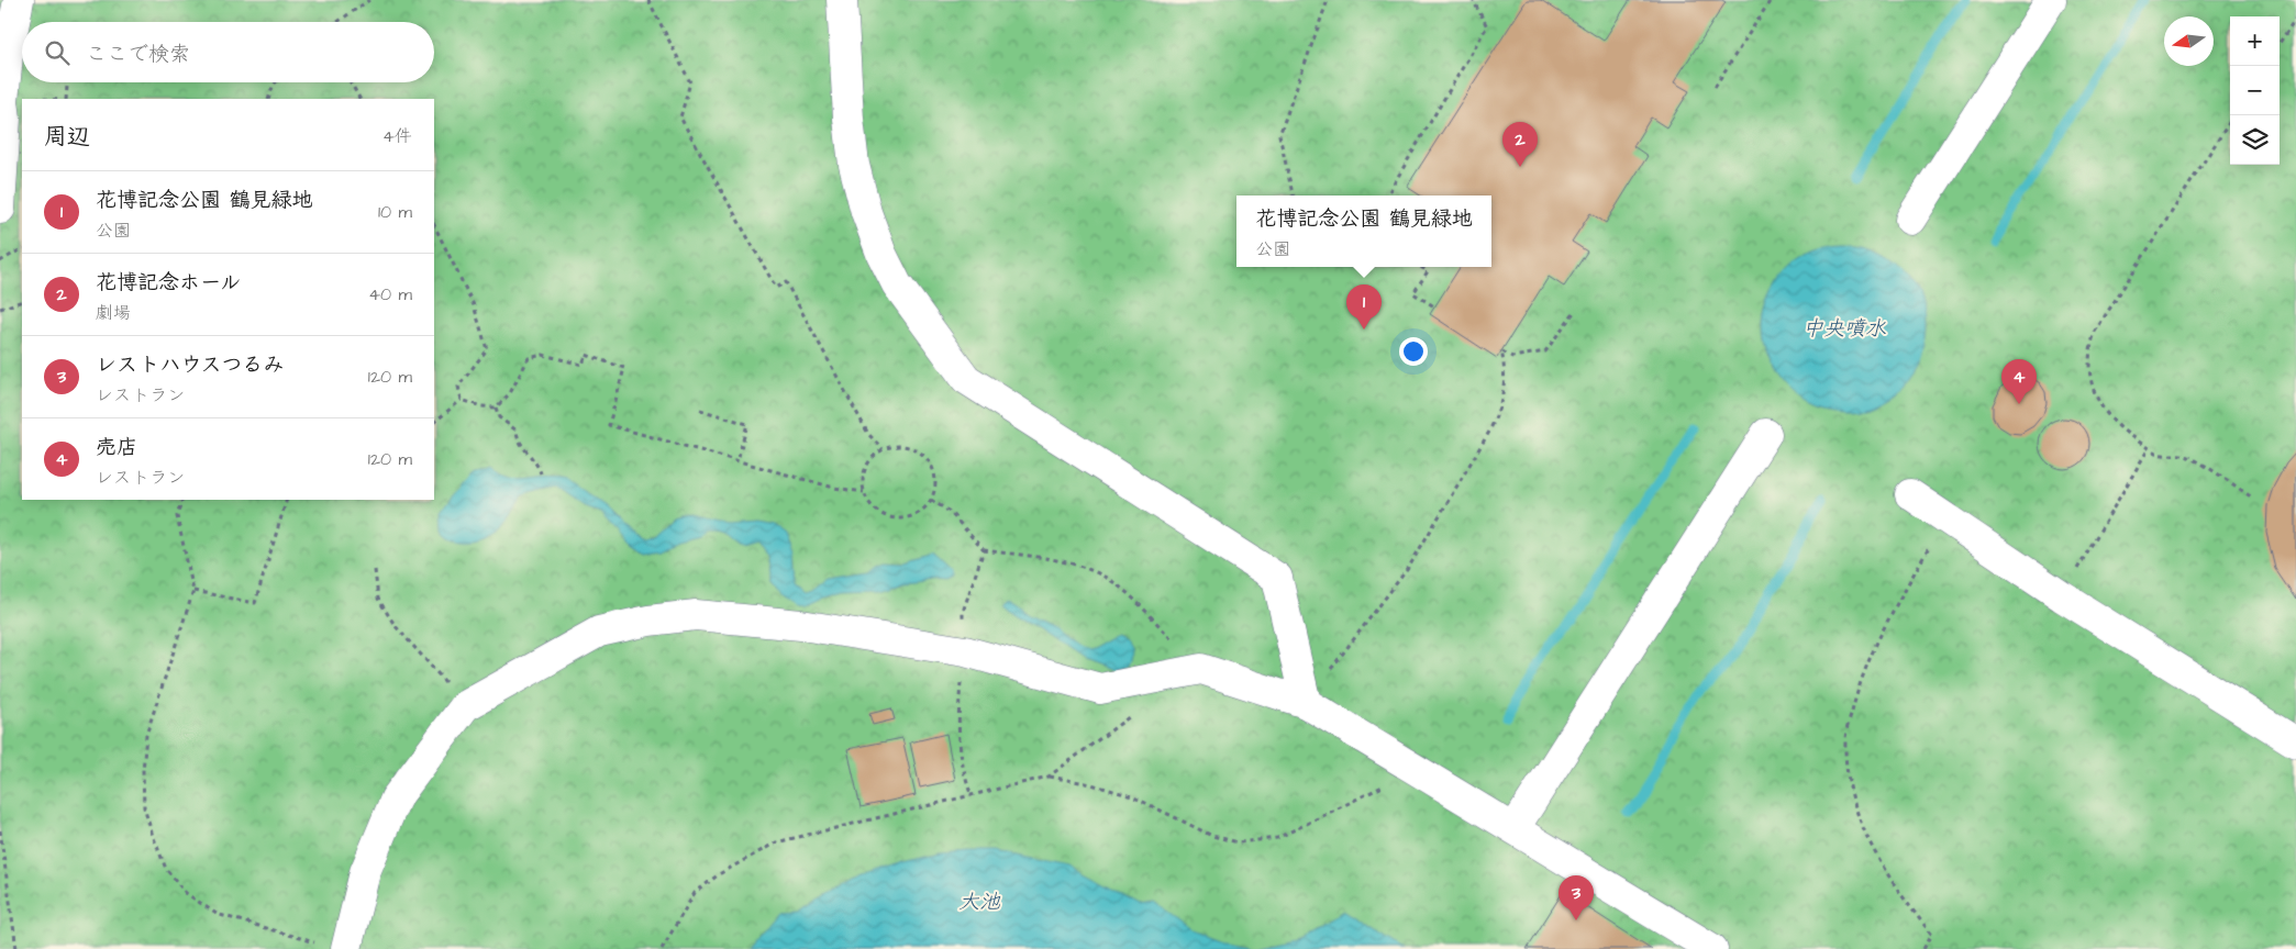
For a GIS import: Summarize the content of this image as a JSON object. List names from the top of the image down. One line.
{"water":["中央噴水","大池"],"north":"left","page":{"map_buttons":["+","−"],"search":"ここで検索","heading":["周辺","4件"],"pins":["2","1","4","3"],"list":[{"mark":"1","name":"花博記念公園 鶴見緑地","note":"公園","value":"10 m"},{"mark":"2","name":"花博記念ホール","note":"劇場","value":"40 m"},{"mark":"3","name":"レストハウスつるみ","note":"レストラン","value":"120 m"},{"mark":"4","name":"売店","note":"レストラン","value":"120 m"}],"popup":["花博記念公園 鶴見緑地","公園"]}}
